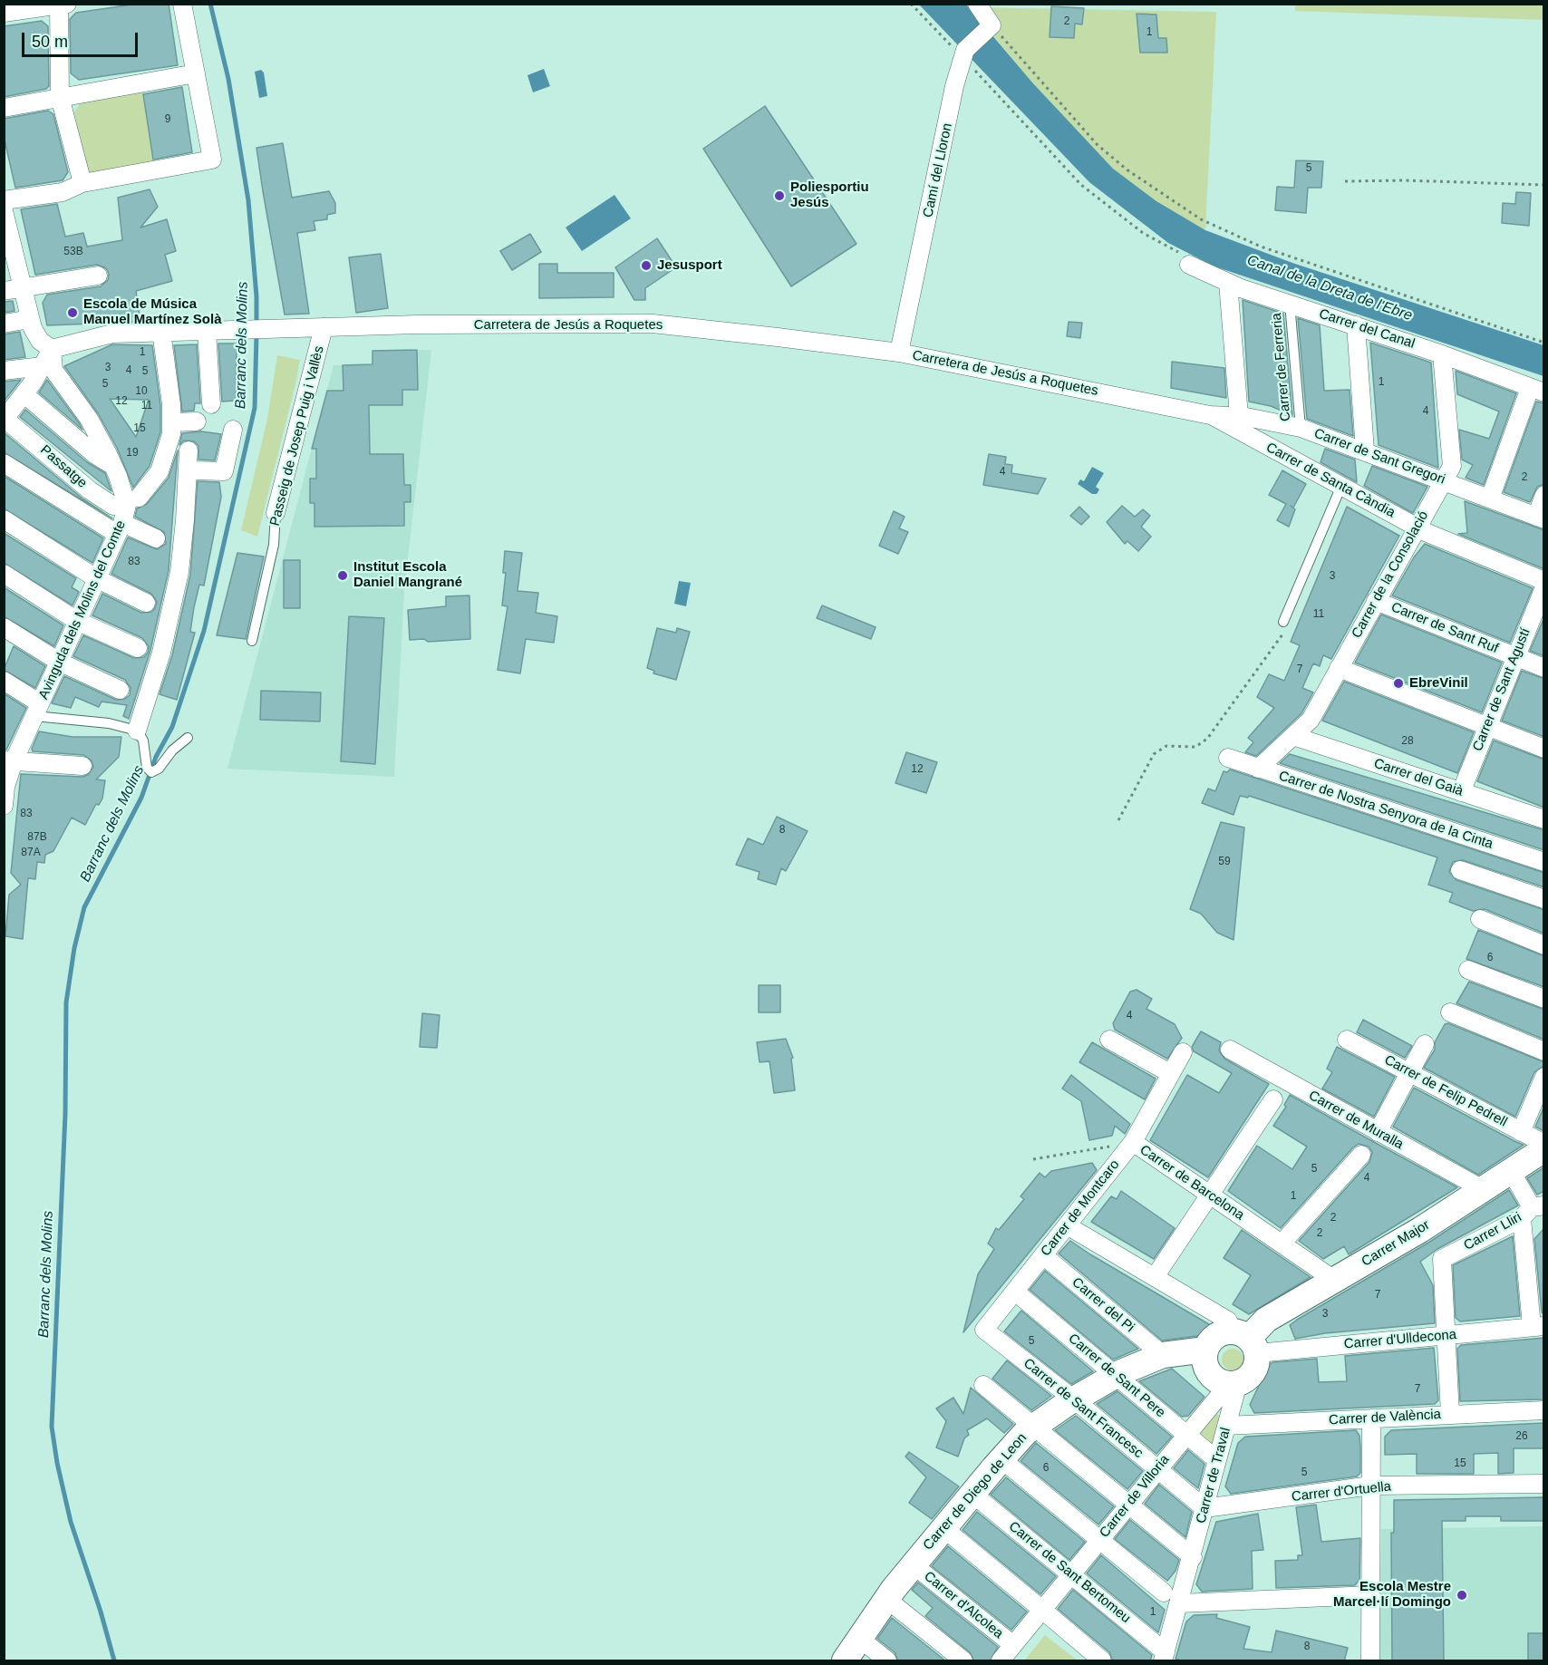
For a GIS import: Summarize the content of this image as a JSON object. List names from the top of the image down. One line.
{"streets":{"street":["Camí del Lloron","Carretera de Jesús a Roquetes","Carrer del Canal","Passeig de Josep Puig i Vallès","Carrer de Sant Gregori","Passatge","Carrer de Santa Càndia","Carrer de la Consolació","Avinguda dels Molins del Comte","Carrer de Sant Ruf","Carrer de Sant Agustí","Carrer del Gaià","Carrer de Nostra Senyora de la Cinta","Carrer de Felip Pedrell","Carrer de Muralla","Carrer de Barcelona","Carrer de Montcaro","Carrer Lliri","Carrer Major","Carrer del Pi","Carrer d'Ulldecona","Carrer de Sant Pere","Carrer de Sant Francesc","Carrer de València","Carrer de Traval","Carrer de Diego de Leon","Carrer d'Ortuella","Carrer de Villoria","Carrer de Sant Bertomeu","Carrer d'Alcolea"],"lane":["Carrer de Ferreria"]},"crossings":[["Camí del Lloron","Carretera de Jesús a Roquetes"],["Carretera de Jesús a Roquetes","Passeig de Josep Puig i Vallès"],["Carretera de Jesús a Roquetes","Carrer de Sant Gregori"],["Carretera de Jesús a Roquetes","Carrer de Santa Càndia"],["Carretera de Jesús a Roquetes","Avinguda dels Molins del Comte"],["Carrer del Canal","Carrer de Ferreria"],["Carrer del Canal","Carrer de la Consolació"],["Carrer de Ferreria","Carrer de Sant Gregori"],["Carrer de Sant Gregori","Carrer de Santa Càndia"],["Carrer de Sant Gregori","Carrer de la Consolació"],["Passatge","Avinguda dels Molins del Comte"],["Carrer de Santa Càndia","Carrer de la Consolació"],["Carrer de la Consolació","Carrer de Sant Ruf"],["Carrer de la Consolació","Carrer del Gaià"],["Carrer de la Consolació","Carrer de Nostra Senyora de la Cinta"],["Carrer de Sant Ruf","Carrer de Sant Agustí"],["Carrer de Sant Agustí","Carrer del Gaià"],["Carrer de Muralla","Carrer Major"],["Carrer de Barcelona","Carrer de Montcaro"],["Carrer de Barcelona","Carrer Major"],["Carrer de Montcaro","Carrer del Pi"],["Carrer de Montcaro","Carrer de Sant Pere"],["Carrer de Montcaro","Carrer de Sant Francesc"],["Carrer Lliri","Carrer d'Ulldecona"],["Carrer Major","Carrer d'Ulldecona"],["Carrer Major","Carrer de Traval"],["Carrer Major","Carrer de Diego de Leon"],["Carrer Major","Carrer de Villoria"],["Carrer del Pi","Carrer de Diego de Leon"],["Carrer d'Ulldecona","Carrer de Traval"],["Carrer d'Ulldecona","Carrer de Diego de Leon"],["Carrer d'Ulldecona","Carrer de Villoria"],["Carrer de Sant Pere","Carrer de Traval"],["Carrer de Sant Pere","Carrer de Diego de Leon"],["Carrer de Sant Pere","Carrer de Villoria"],["Carrer de Sant Francesc","Carrer de Traval"],["Carrer de Sant Francesc","Carrer de Diego de Leon"],["Carrer de Sant Francesc","Carrer d'Ortuella"],["Carrer de Sant Francesc","Carrer de Villoria"],["Carrer de València","Carrer de Traval"],["Carrer de Traval","Carrer de Diego de Leon"],["Carrer de Traval","Carrer d'Ortuella"],["Carrer de Traval","Carrer de Villoria"],["Carrer de Traval","Carrer de Sant Bertomeu"],["Carrer de Diego de Leon","Carrer de Villoria"],["Carrer de Diego de Leon","Carrer de Sant Bertomeu"],["Carrer de Diego de Leon","Carrer d'Alcolea"],["Carrer de Villoria","Carrer de Sant Bertomeu"],["Carrer de Villoria","Carrer d'Alcolea"]],"water":["Canal de la Dreta de l'Ebre","Barranc dels Molins"],"places":["Poliesportiu Jesús","Jesusport","Escola de Música Manuel Martínez Solà","Institut Escola Daniel Mangrané","EbreVinil","Escola Mestre Marcel·lí Domingo"],"house_numbers":["2","1","9","5","53B","1","3","4","5","1","5","10","12","11","4","15","19","4","2","83","3","11","7","28","12","83","8","87B","87A","59","6","4","5","4","1","2","2","7","3","5","7","26","15","6","5","1","8"],"scale_bar":"50 m"}
